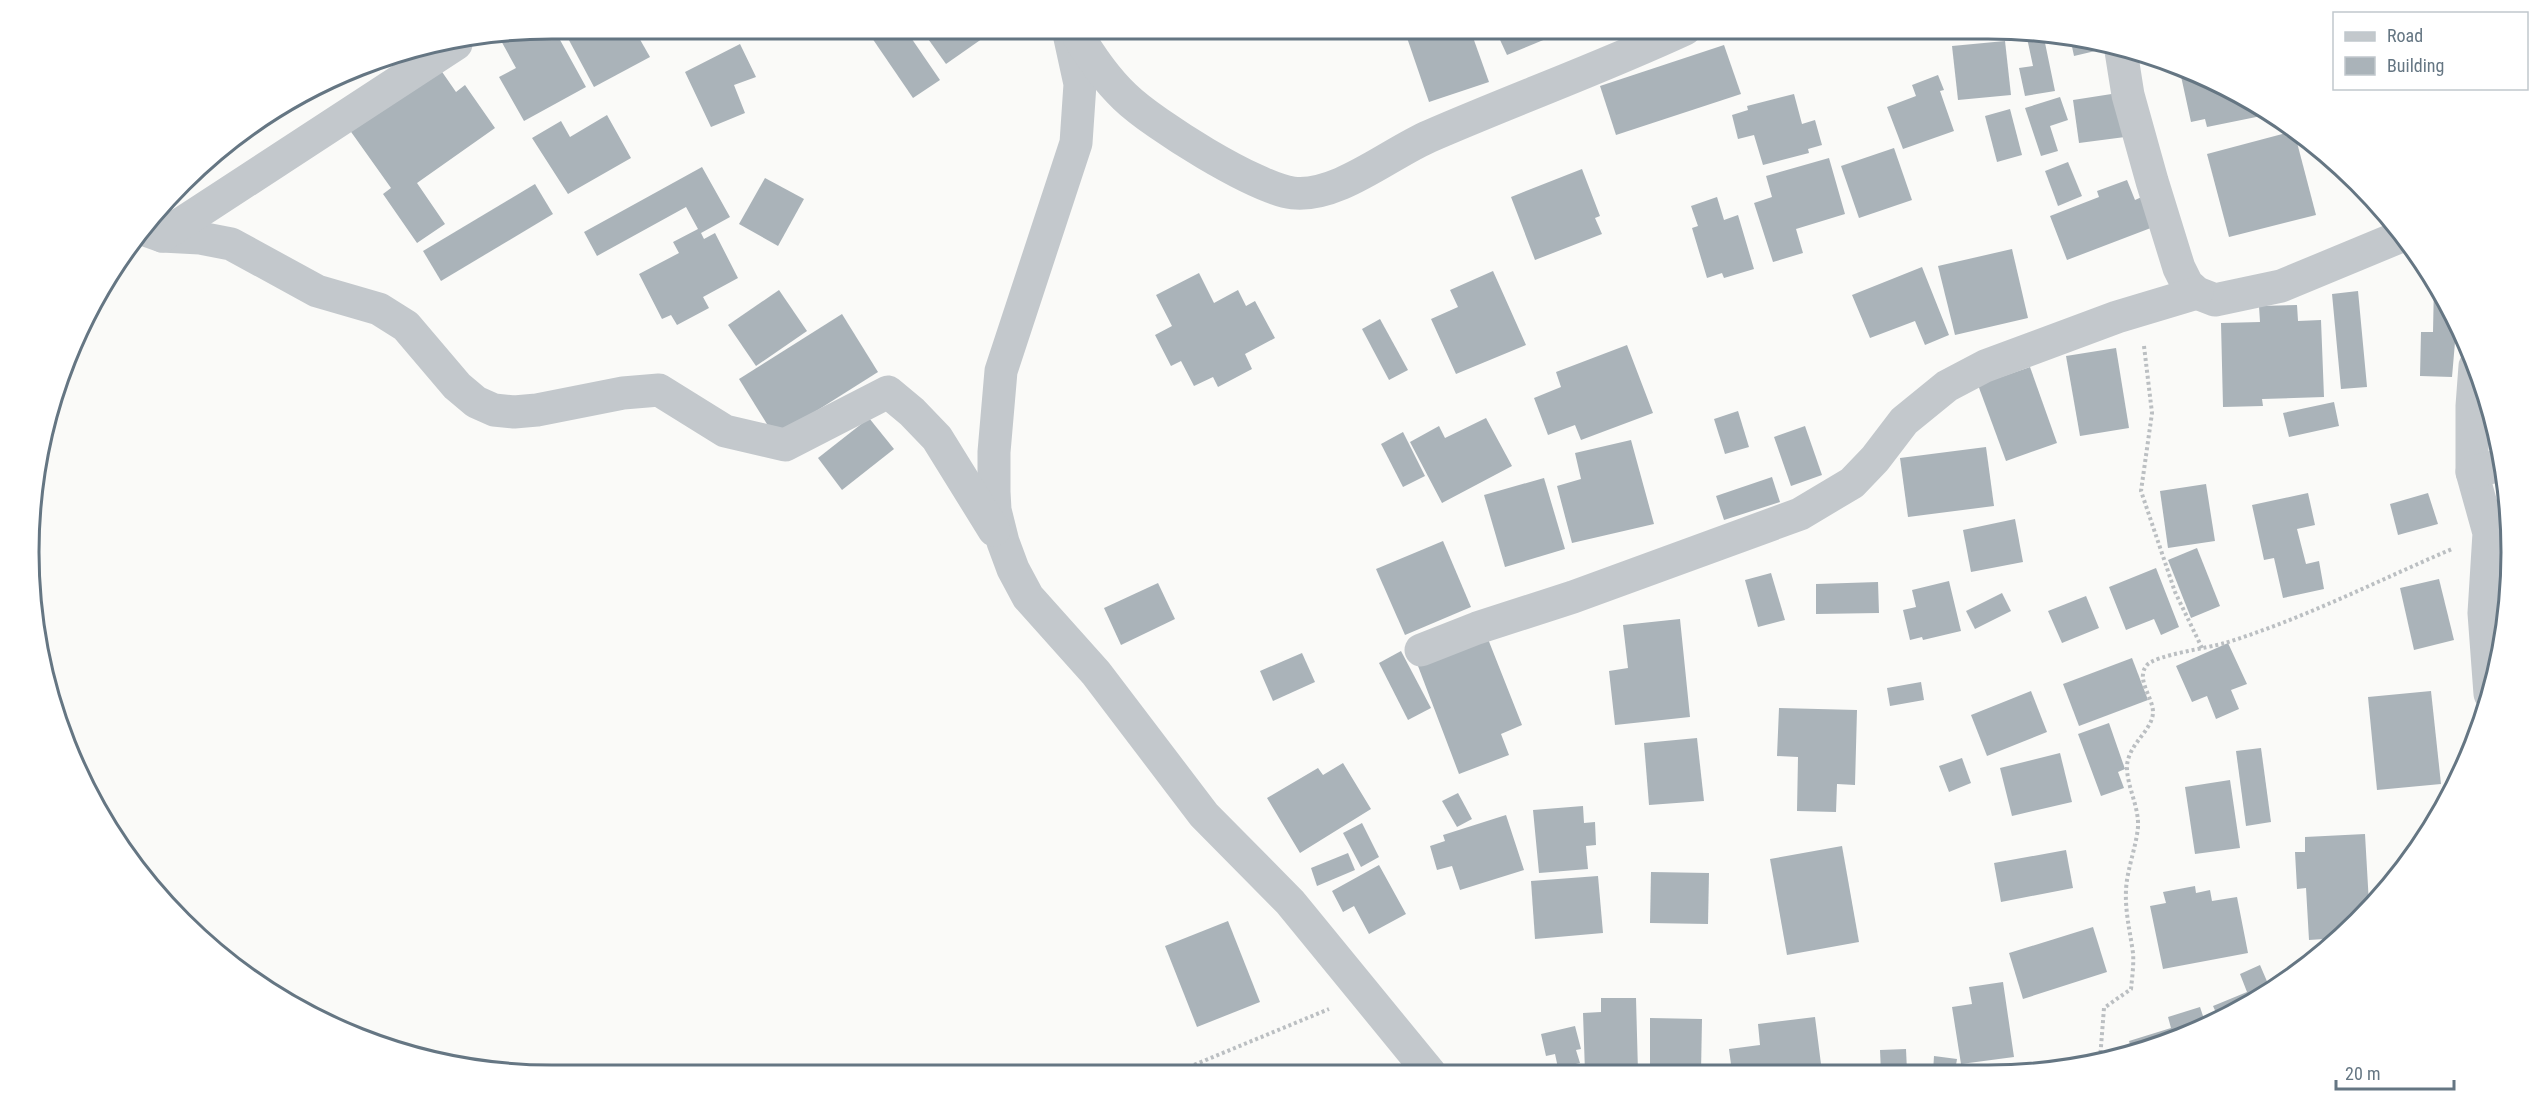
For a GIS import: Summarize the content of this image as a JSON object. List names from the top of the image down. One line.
{"legend":["Road","Building"],"scale_bar":"20 m"}
